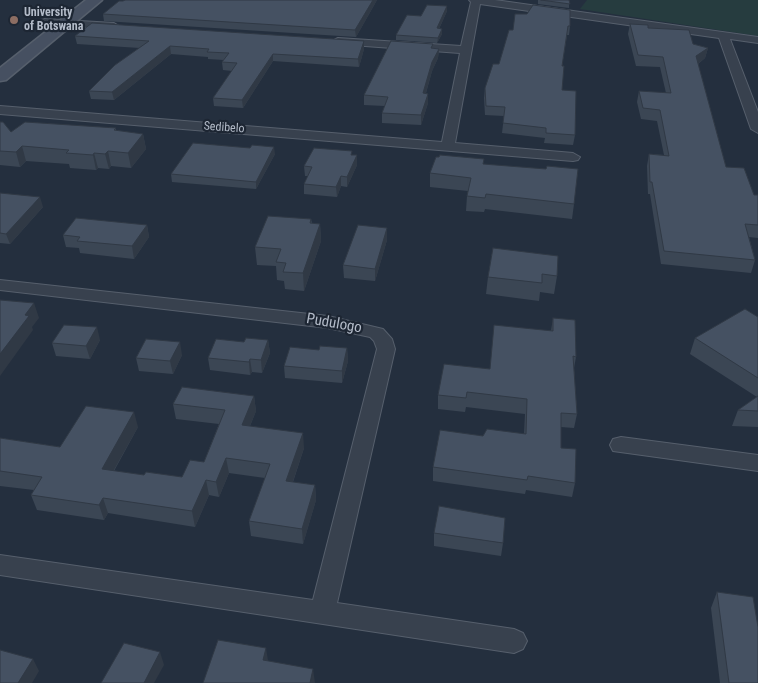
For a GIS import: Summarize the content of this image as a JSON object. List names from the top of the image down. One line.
{"streets":{"street":["Sedibelo","Pudulogo"]},"places":["University of Botswana"]}
